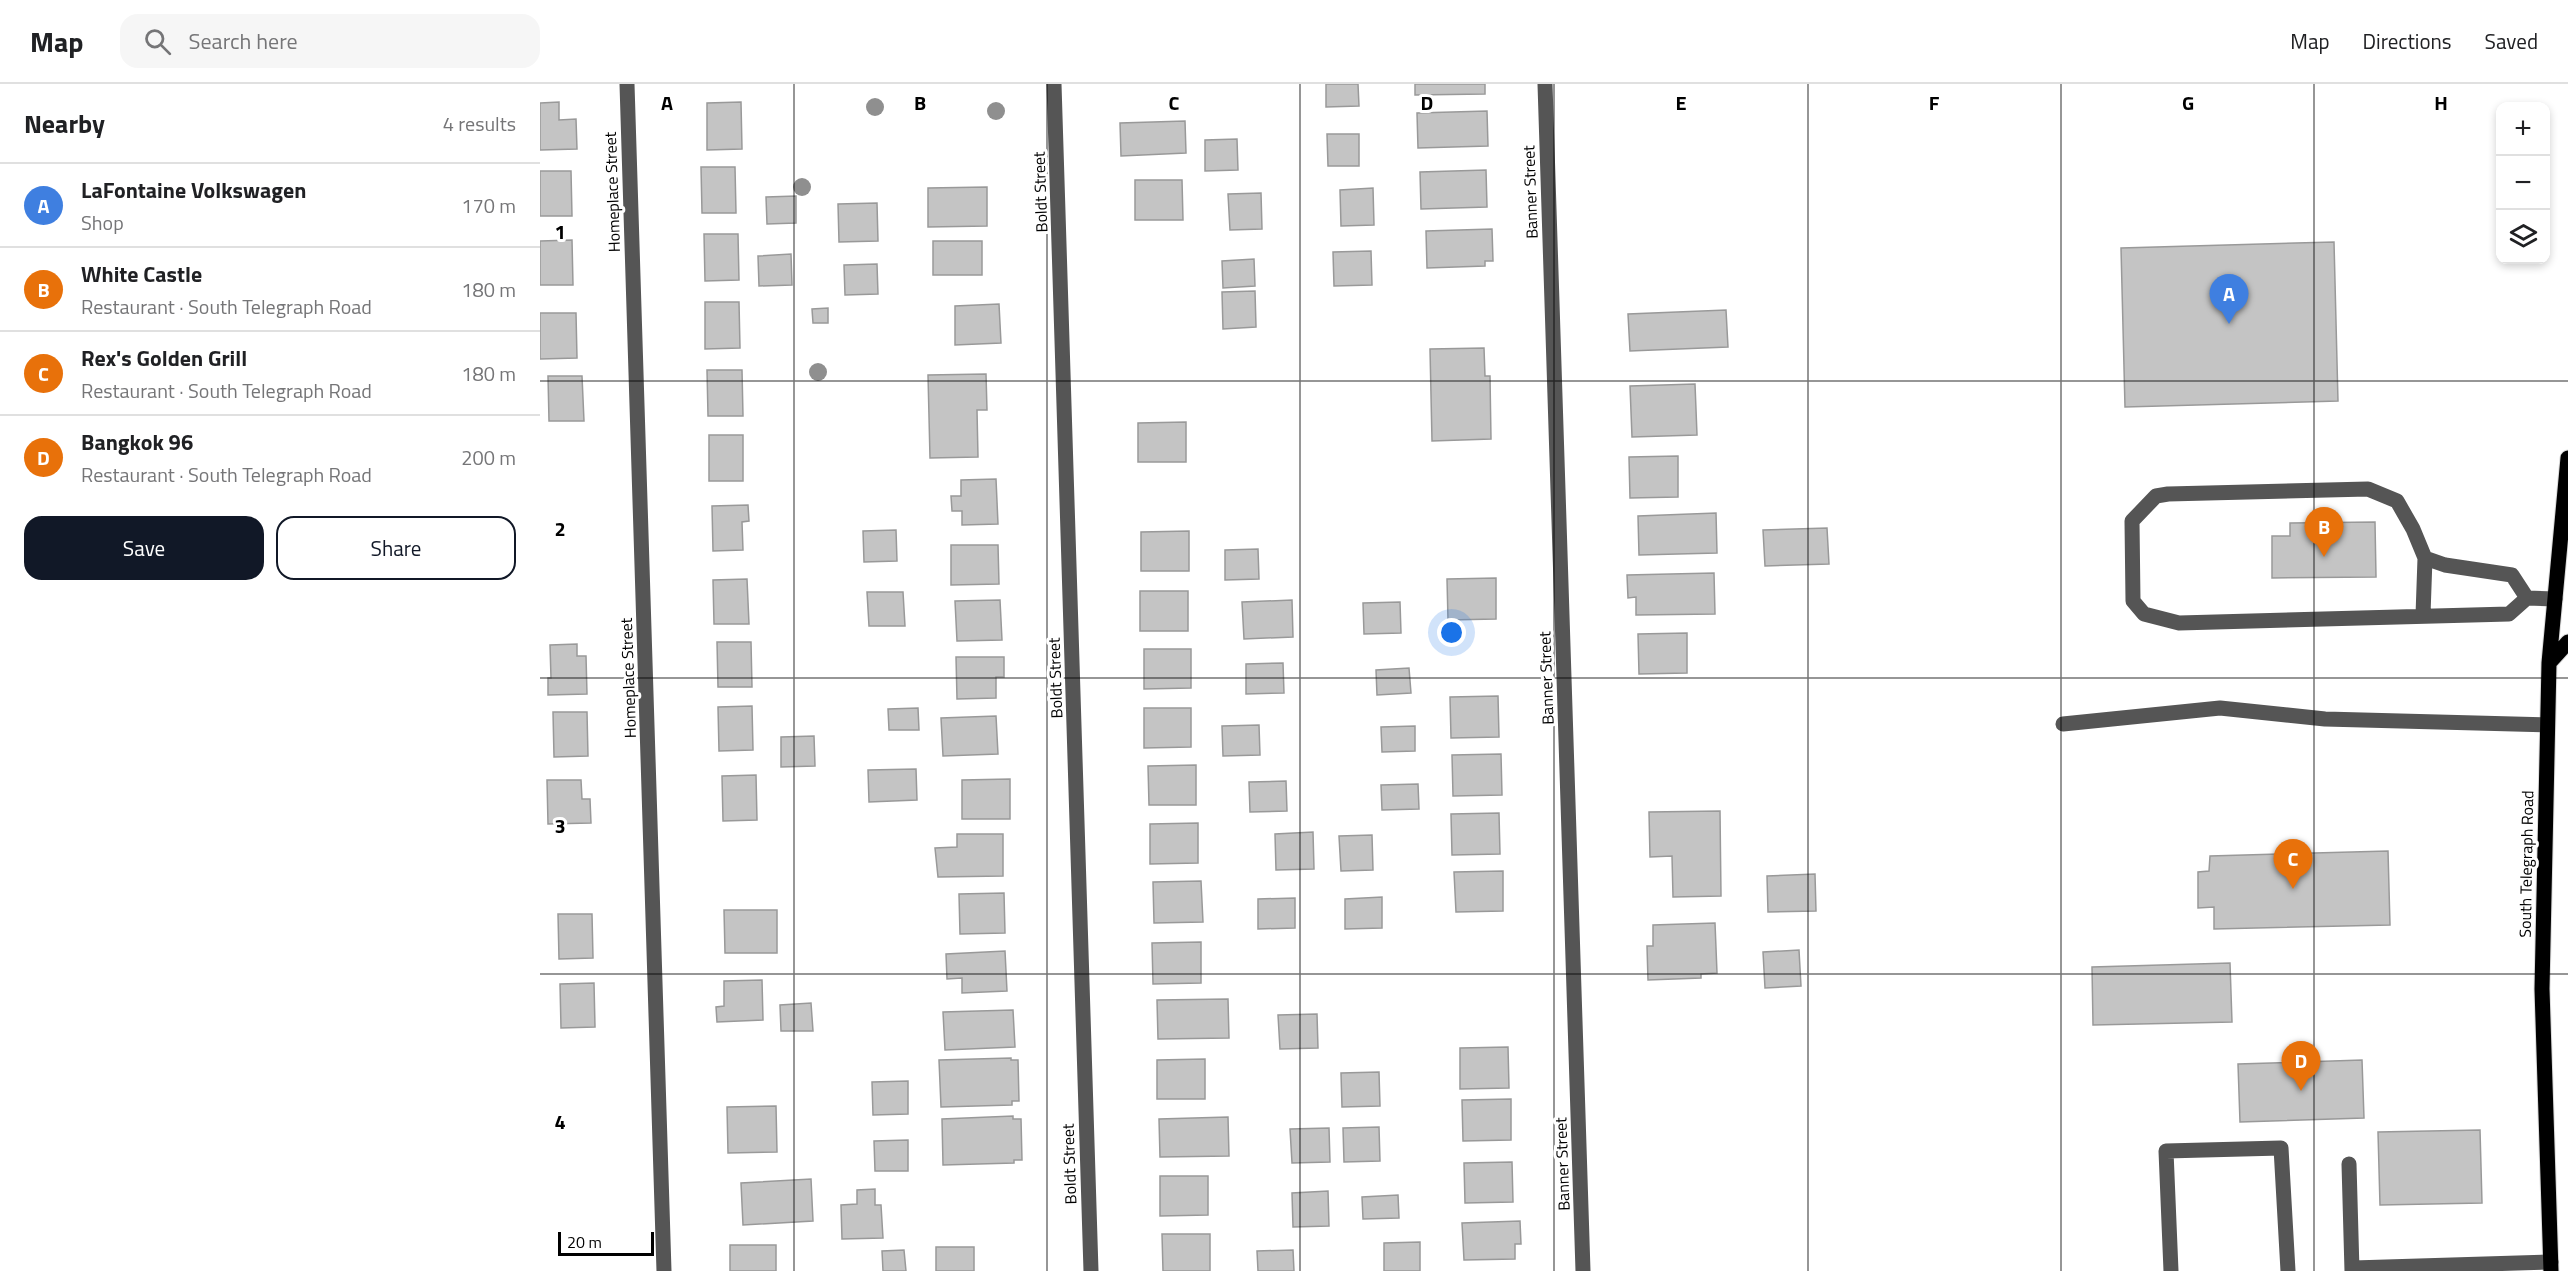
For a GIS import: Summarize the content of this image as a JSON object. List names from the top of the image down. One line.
{"streets":{"main road":["South Telegraph Road"],"street":["Homeplace Street","Boldt Street","Banner Street"]},"scale_bar":"20 m","page":{"header":"Map","search":"Search here","nav":["Map","Directions","Saved"],"heading":["Nearby","4 results"],"map_buttons":["+","−"],"list":[{"mark":"A","name":"LaFontaine Volkswagen","note":"Shop","value":"170 m"},{"mark":"B","name":"White Castle","note":"Restaurant · South Telegraph Road","value":"180 m"},{"mark":"C","name":"Rex's Golden Grill","note":"Restaurant · South Telegraph Road","value":"180 m"},{"mark":"D","name":"Bangkok 96","note":"Restaurant · South Telegraph Road","value":"200 m"}],"pins":["A","B","C","D"],"buttons":["Save","Share"],"scale":"20 m"},"grid":{"columns":["A","B","C","D","E","F","G","H"],"rows":["1","2","3","4"]}}
